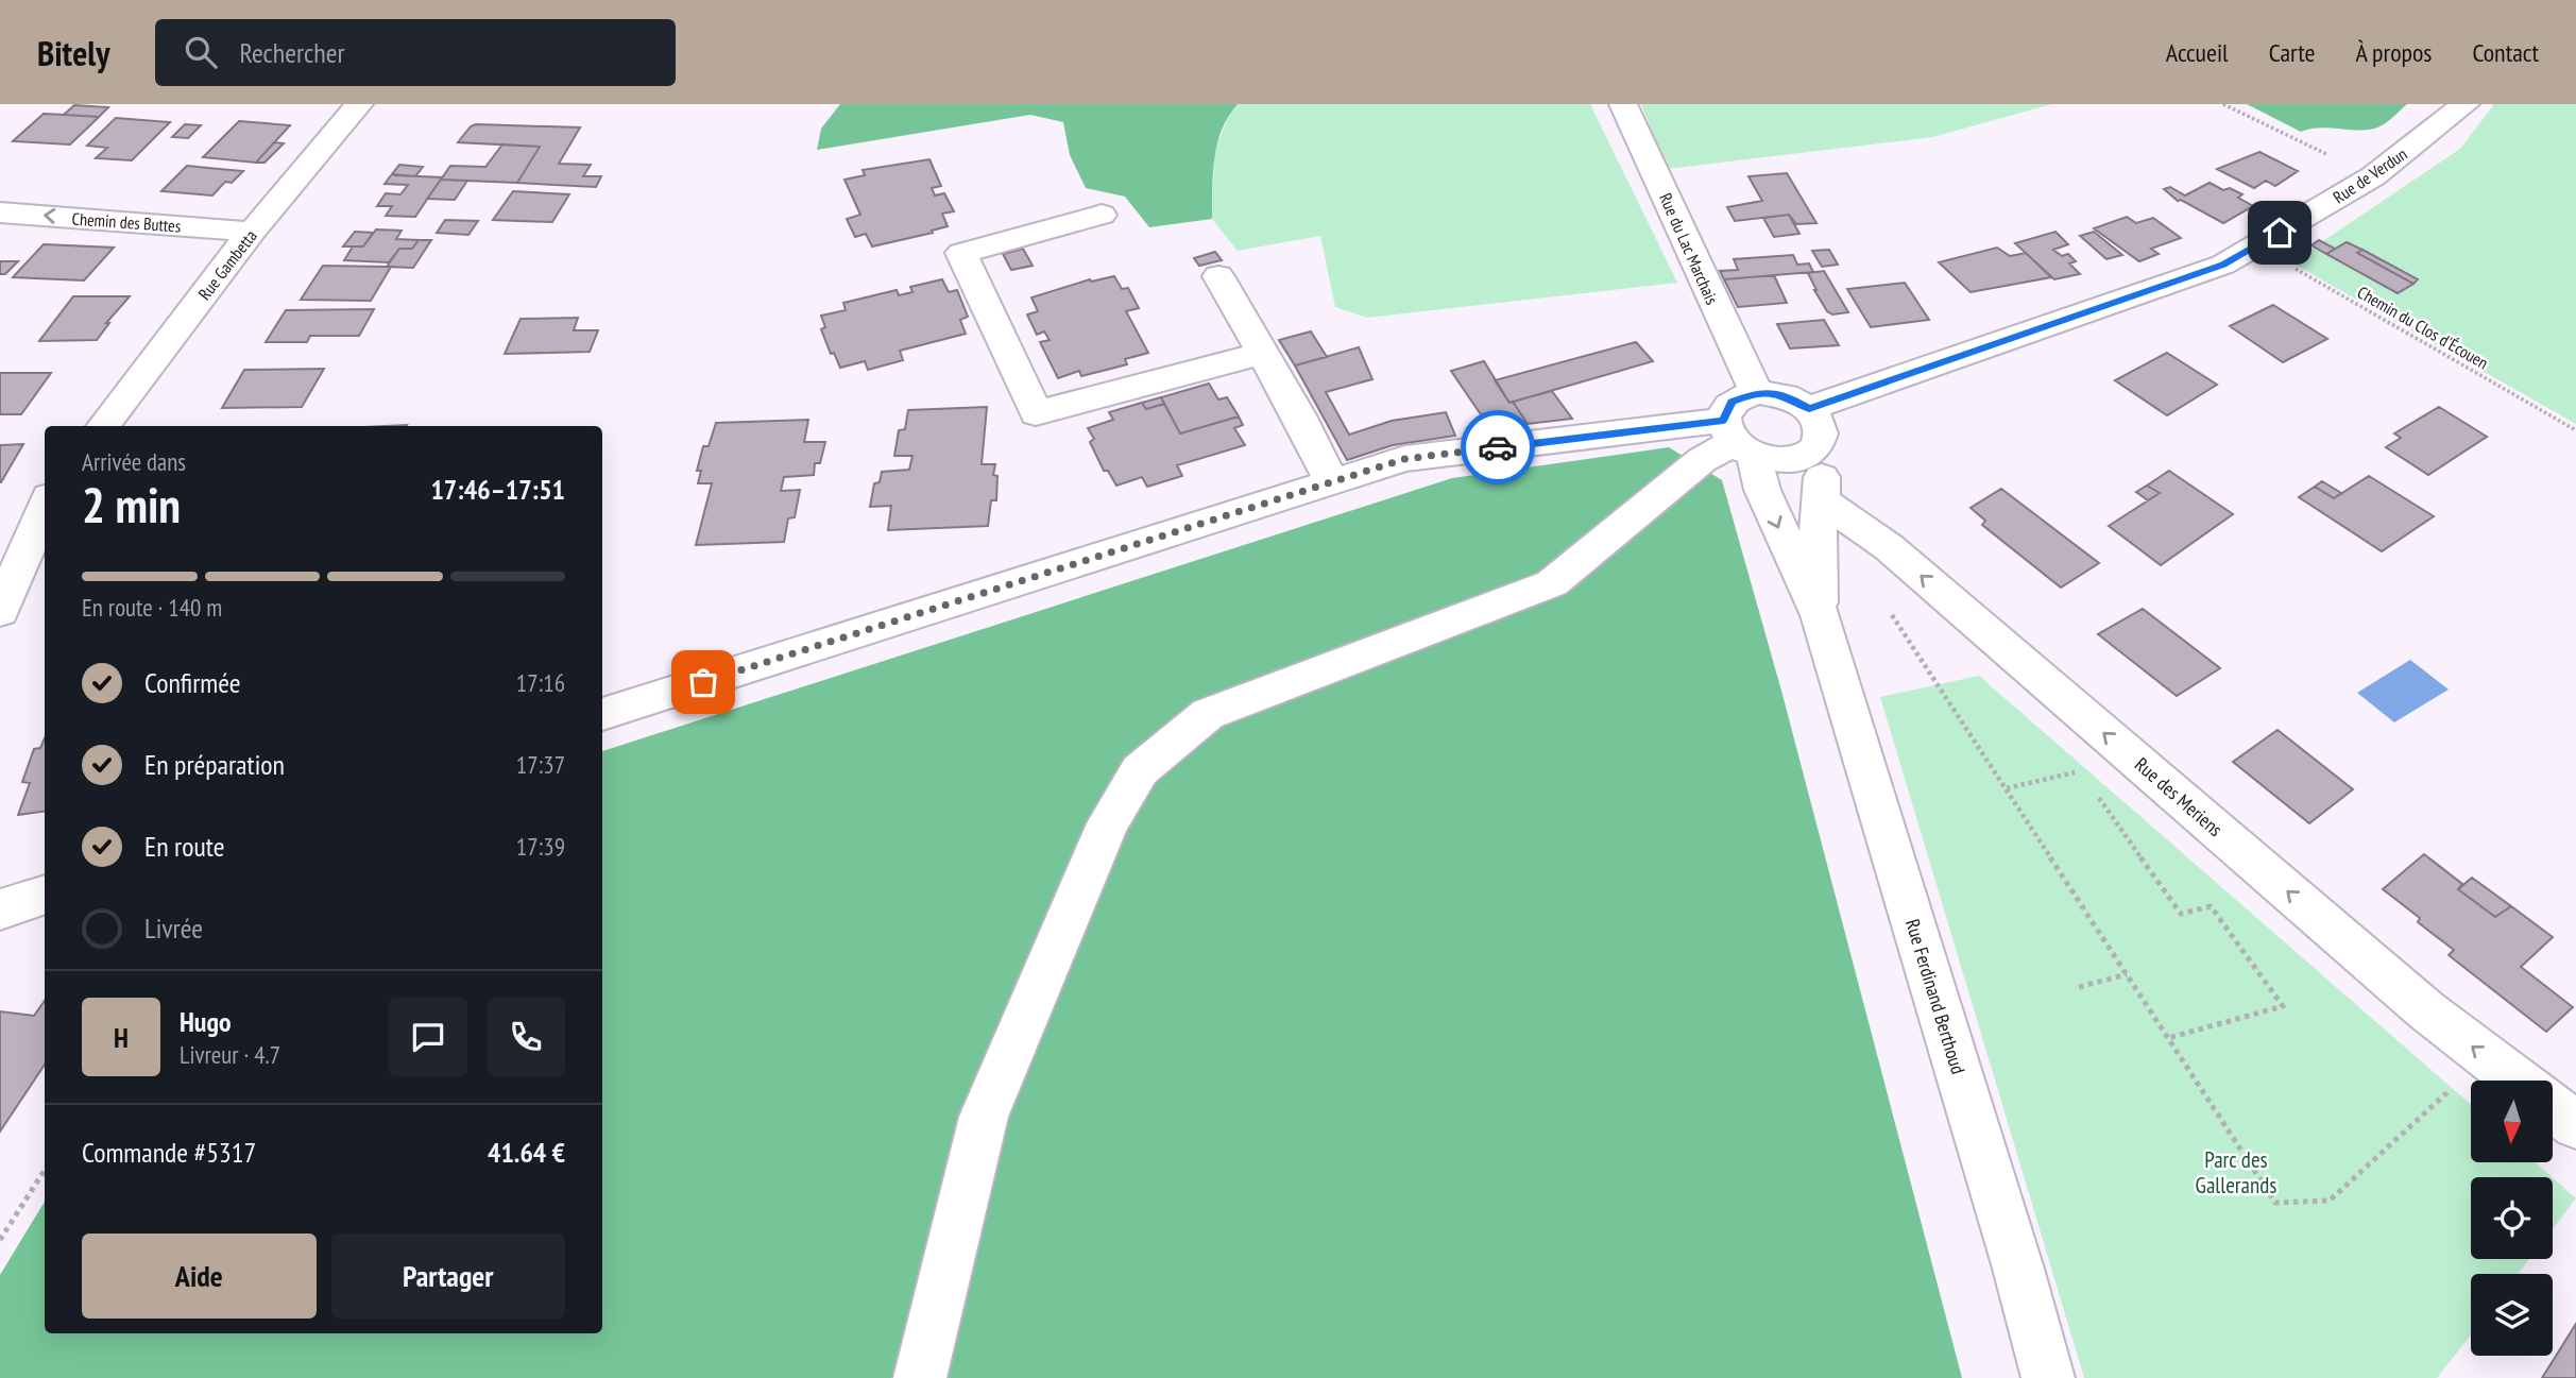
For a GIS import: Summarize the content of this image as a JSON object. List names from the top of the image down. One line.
{"streets":{"street":["Rue de Verdun","Chemin des Buttes","Rue du Lac Marchais","Rue Gambetta","Rue des Meriens","Rue Ferdinand Berthoud"],"path":["Chemin du Clos d'Écouen"]},"crossings":[["Rue de Verdun","Rue du Lac Marchais"],["Rue de Verdun","Chemin du Clos d'Écouen"],["Rue de Verdun","Rue Ferdinand Berthoud"],["Chemin des Buttes","Rue Gambetta"],["Rue du Lac Marchais","Rue Ferdinand Berthoud"],["Rue des Meriens","Rue Ferdinand Berthoud"]],"one_way":["Chemin des Buttes","Rue des Meriens"],"parks":["Parc des Gallerands"],"north":"bottom","page":{"header":"Bitely","search":"Rechercher","nav":["Accueil","Carte","À propos","Contact"],"heading":["2 min","Arrivée dans","17:46–17:51"],"panel":["Hugo","Livreur · 4.7","Commande #5317","41.64 €"],"bar":"En route · 140 m","list":[["Confirmée","17:16"],["En préparation","17:37"],["En route","17:39"],"Livrée"],"round":"H","buttons":["Aide","Partager"]}}
